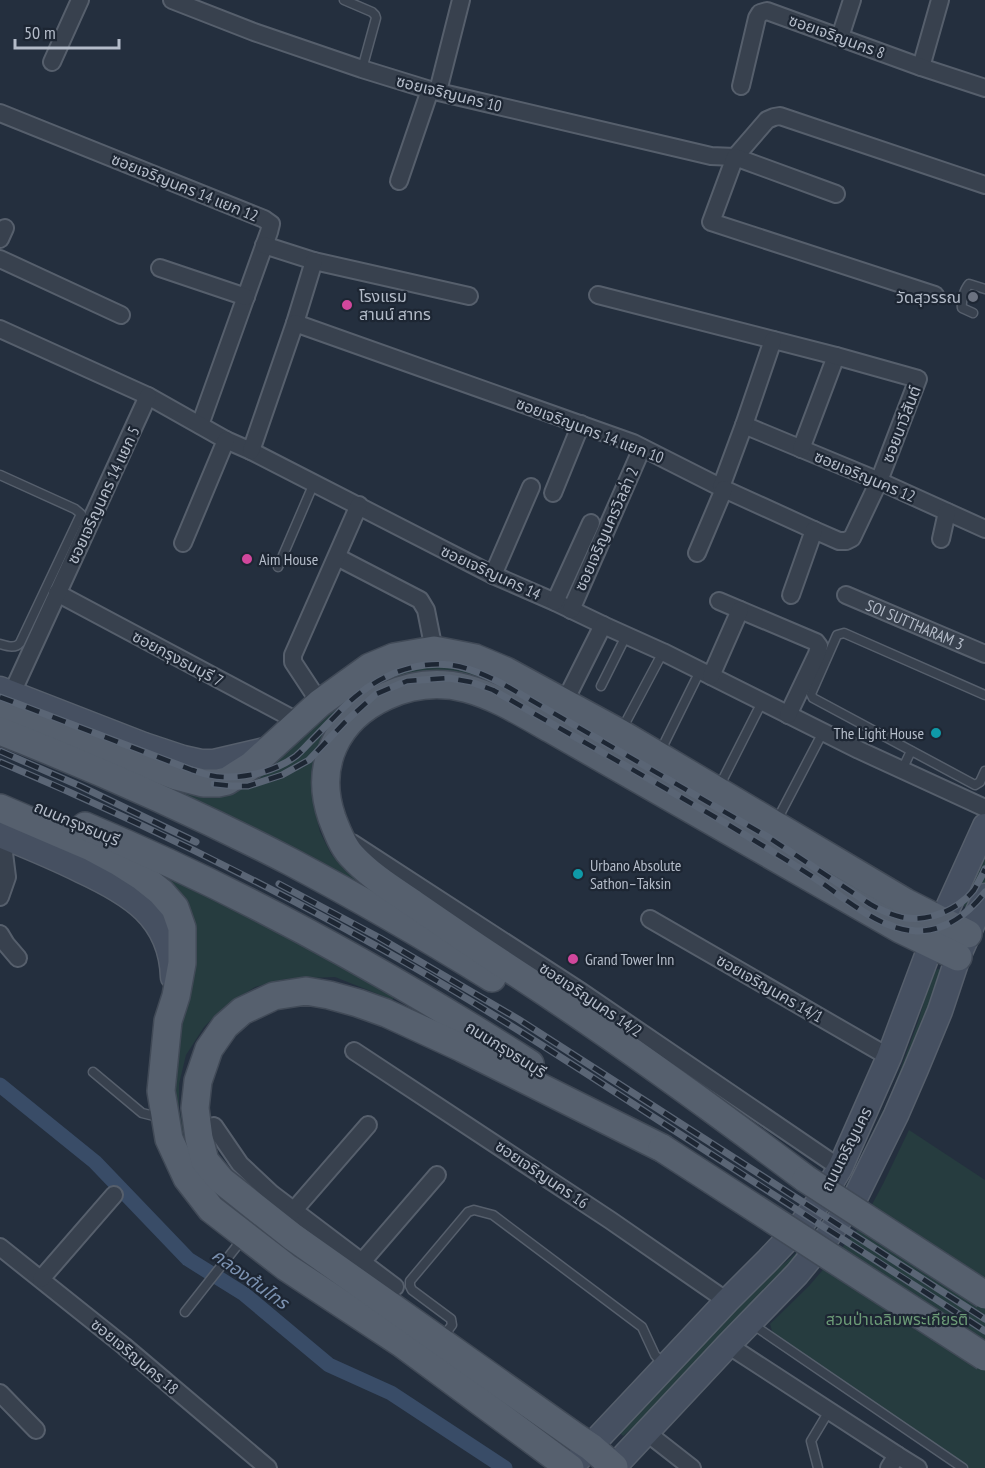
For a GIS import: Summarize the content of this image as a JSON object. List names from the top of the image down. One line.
{"streets":{"main road":["ถนนกรุงธนบุรี","ถนนเจริญนคร"],"street":["ซอยเจริญนคร 8","ซอยเจริญนคร 10","ซอยเจริญนคร 14 แยก 12","ซอยนาวีสันต์","ซอยเจริญนคร 14 แยก 10","ซอยเจริญนคร 12","ซอยเจริญนคร 14 แยก 5","ซอยเจริญนครวิลล่า 2","ซอยเจริญนคร 14","SOI SUTTHARAM 3","ซอยกรุงธนบุรี 7","ซอยเจริญนคร 14/1","ซอยเจริญนคร 14/2","ซอยเจริญนคร 16","ซอยเจริญนคร 18"]},"crossings":[["ซอยเจริญนคร 14 แยก 12","ซอยเจริญนคร 14"],["ซอยนาวีสันต์","ซอยเจริญนคร 14 แยก 10"],["ซอยนาวีสันต์","ซอยเจริญนคร 12"],["ซอยเจริญนคร 14 แยก 10","ซอยเจริญนคร 12"],["ซอยเจริญนคร 14 แยก 10","ซอยเจริญนครวิลล่า 2"],["ซอยเจริญนคร 14 แยก 5","ซอยเจริญนคร 14"],["ซอยเจริญนคร 14 แยก 5","ซอยกรุงธนบุรี 7"],["ซอยเจริญนครวิลล่า 2","ซอยเจริญนคร 14"],["ซอยเจริญนคร 14/1","ถนนเจริญนคร"],["ซอยเจริญนคร 14/2","ถนนเจริญนคร"],["ถนนเจริญนคร","ซอยเจริญนคร 16"]],"water":["คลองต้นไทร"],"parks":["สวนป่าเฉลิมพระเกียรติ"],"places":["วัดสุวรรณ","โรงแรม สานน์ สาทร","Aim House","The Light House","Urbano Absolute Sathon–Taksin","Grand Tower Inn"],"scale_bar":"50 m"}
